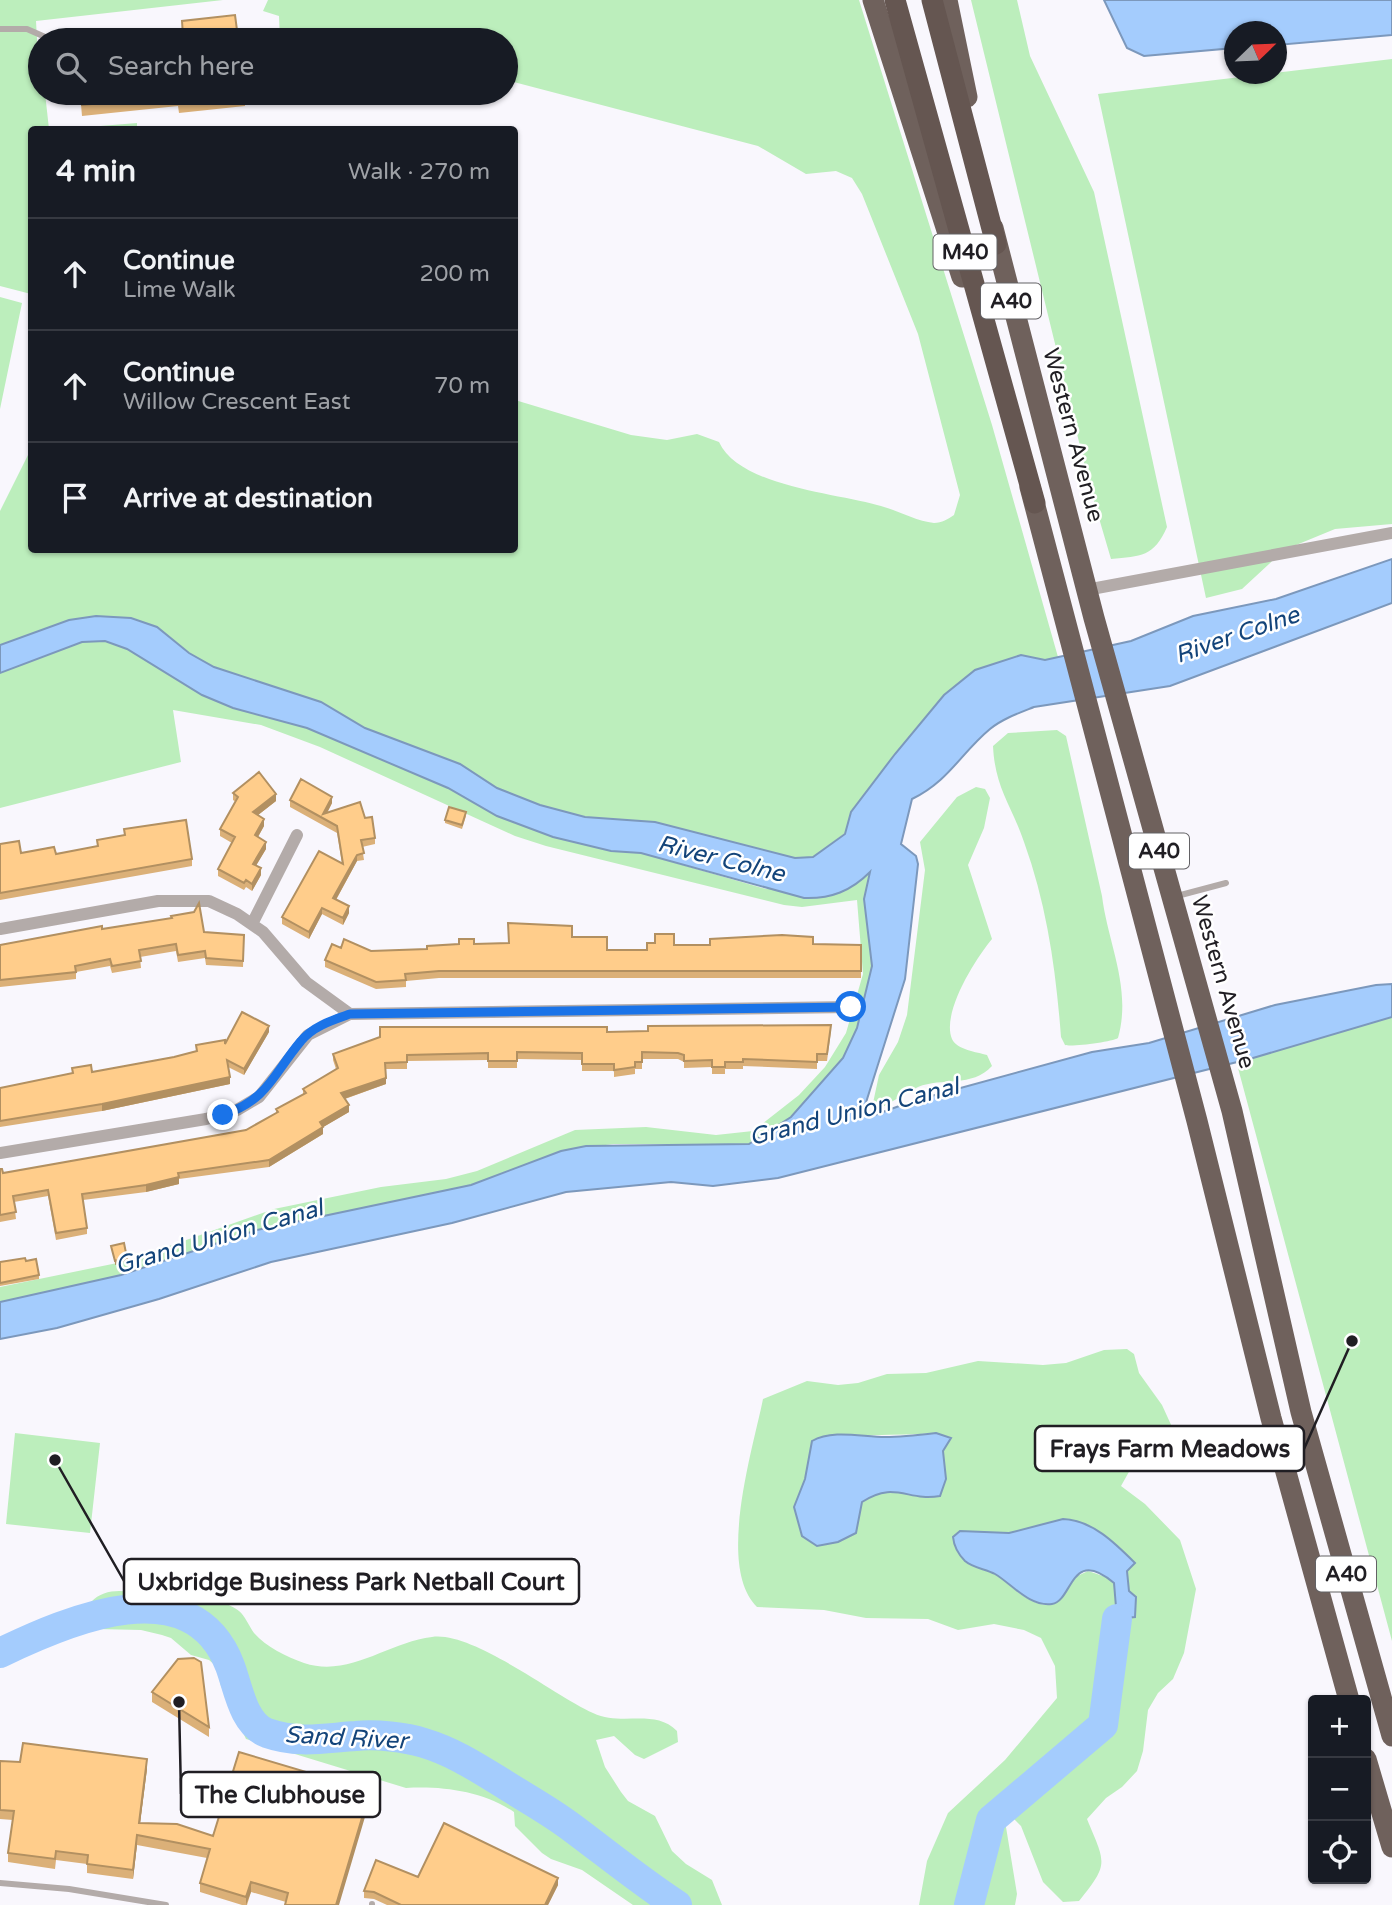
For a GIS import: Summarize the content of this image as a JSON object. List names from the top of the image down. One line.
{"streets":{"highway":["M40","A40","Western Avenue"]},"crossings":[["M40","A40"],["M40","Western Avenue"]],"water":["River Colne","Grand Union Canal","Sand River"],"places":["Frays Farm Meadows","Uxbridge Business Park Netball Court","The Clubhouse"],"north":"top right","page":{"search":"Search here","heading":["4 min","Walk · 270 m"],"list":[["Continue","Lime Walk","200 m"],["Continue","Willow Crescent East","70 m"],"Arrive at destination"],"map_buttons":["+","−"]}}
